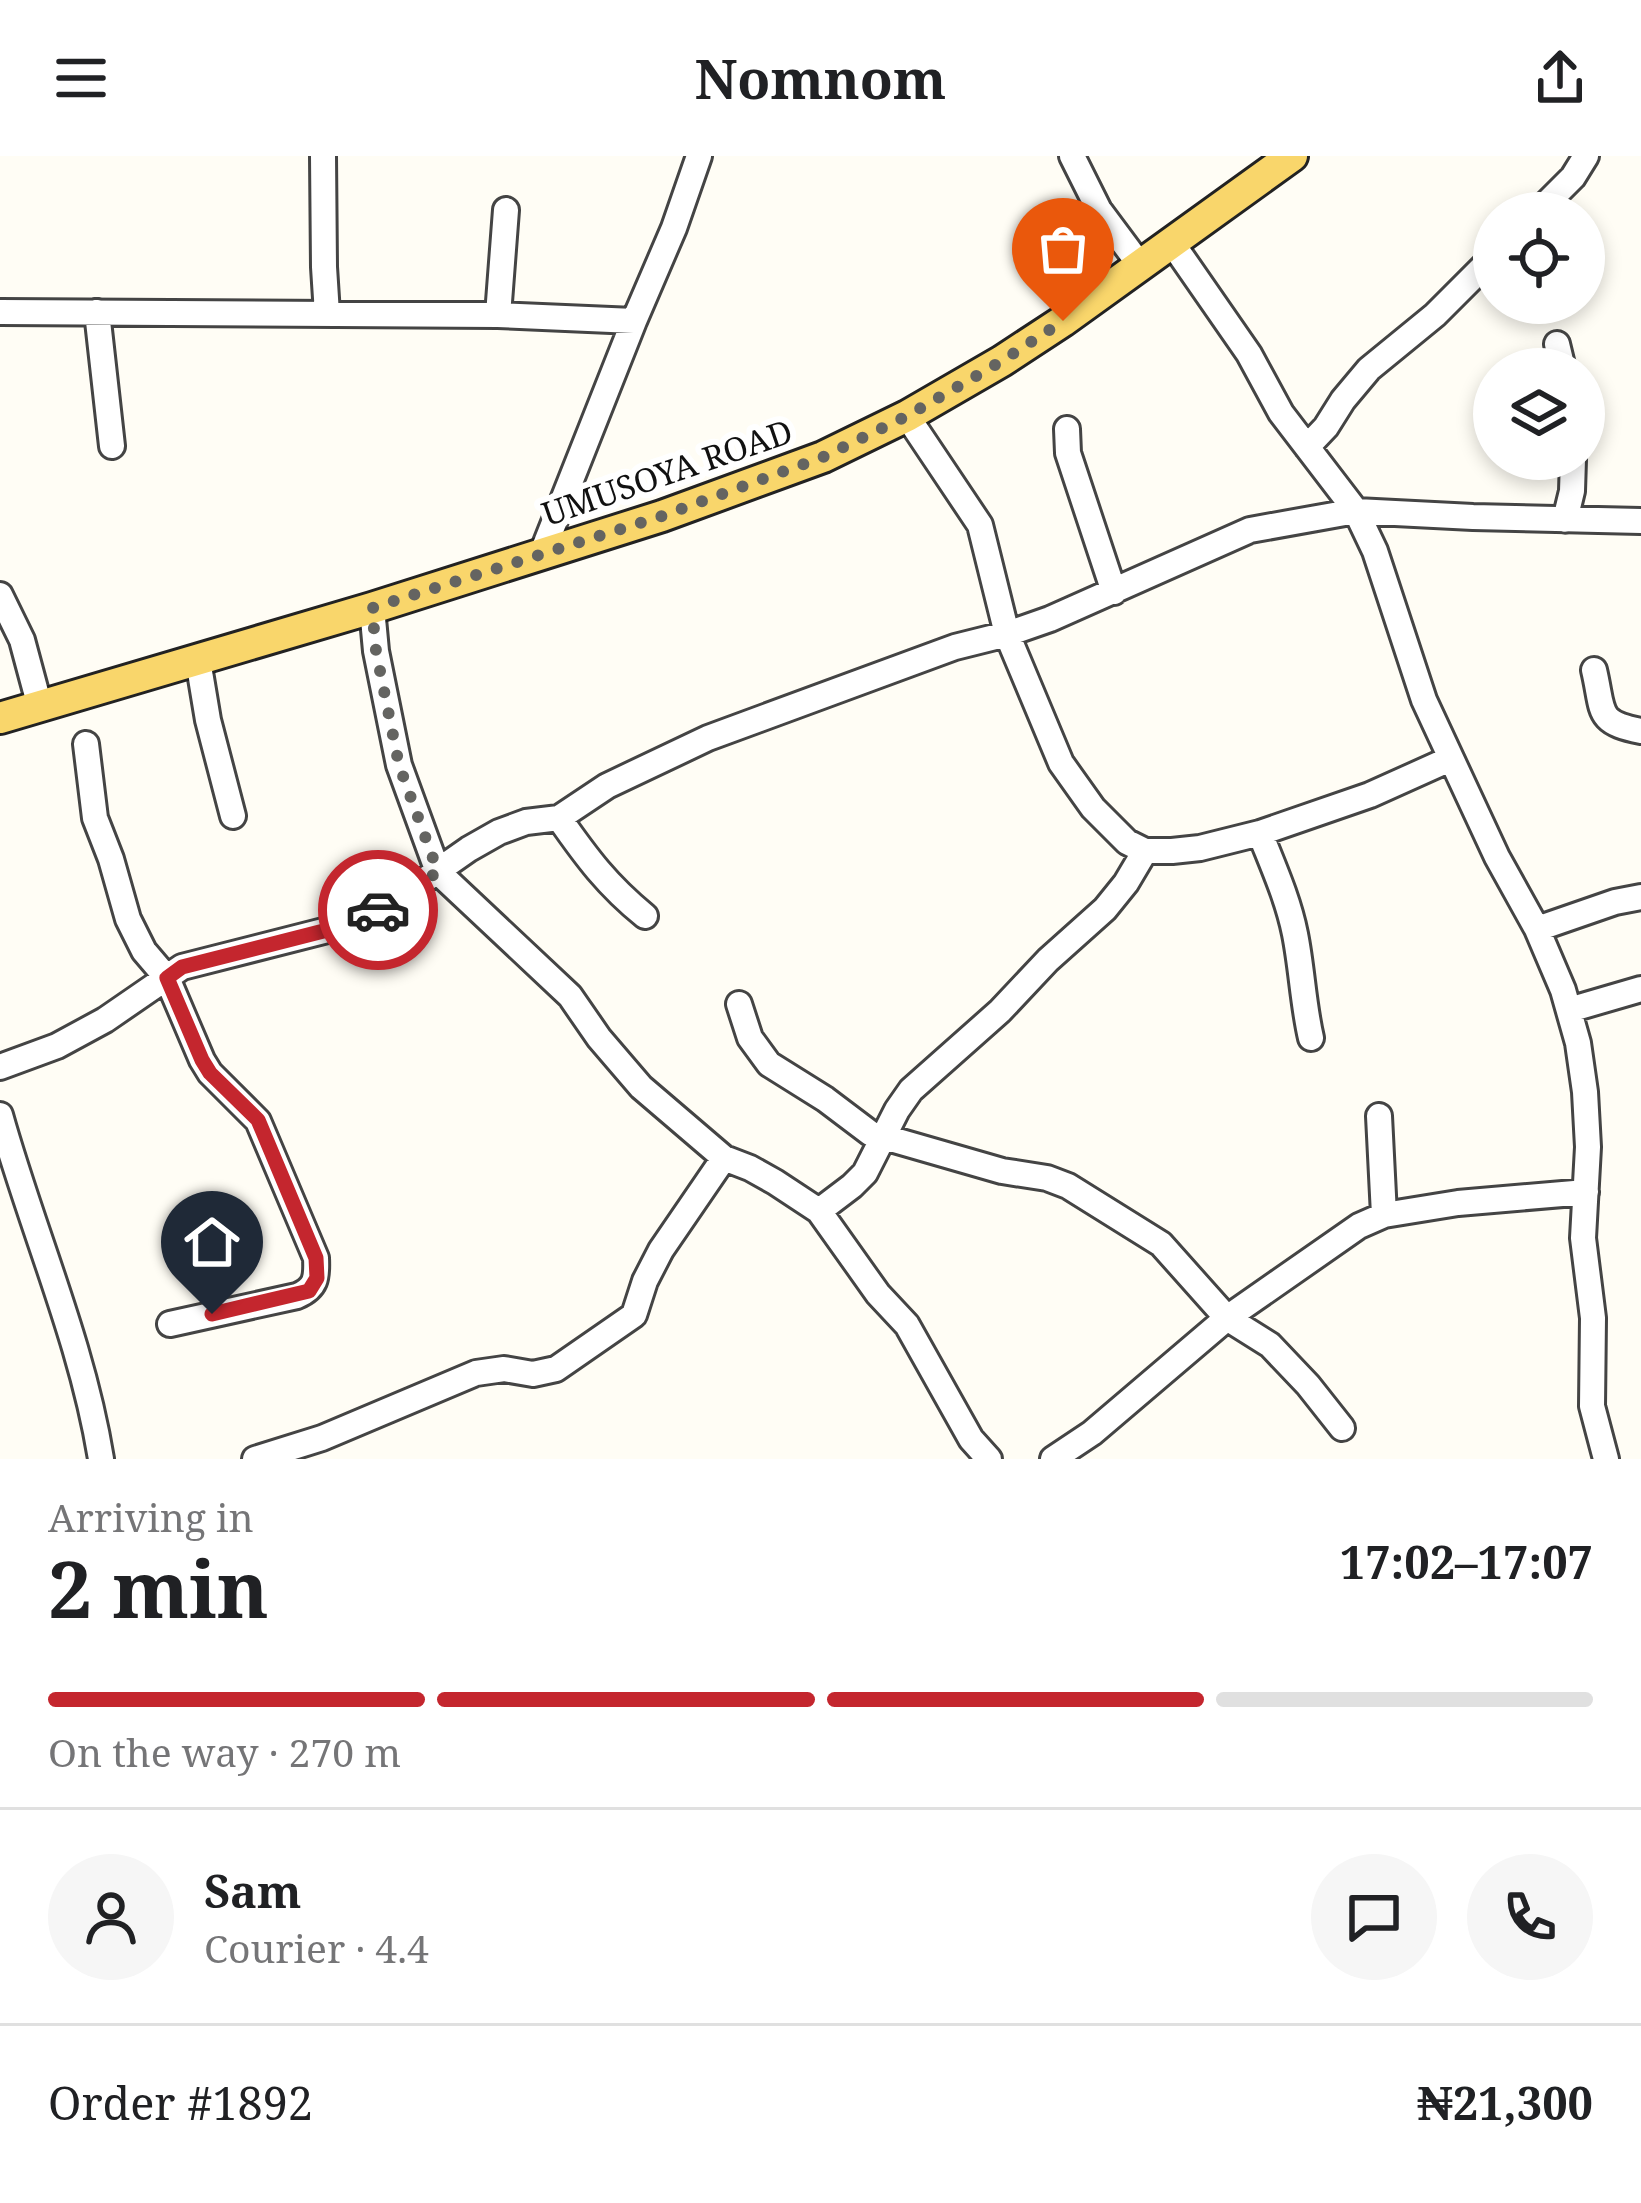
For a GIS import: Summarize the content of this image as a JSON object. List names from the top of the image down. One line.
{"streets":{"main road":["UMUSOYA ROAD"]},"page":{"header":"Nomnom","heading":["2 min","Arriving in","17:02–17:07"],"panel":["Sam","Courier · 4.4","Order #1892","₦21,300"],"bar":"On the way · 270 m"}}
